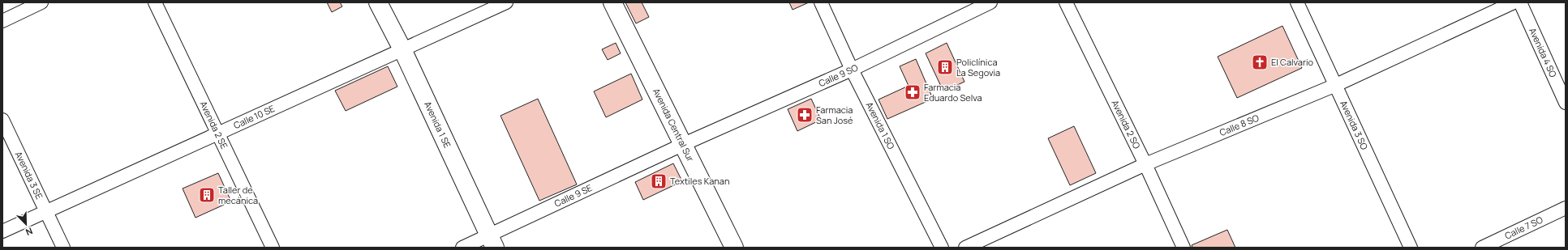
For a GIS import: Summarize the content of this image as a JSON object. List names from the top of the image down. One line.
{"streets":{"street":["Avenida 4 SO","Calle 9 SO","Calle 10 SE","Avenida 1 SE","Avenida Central Sur","Avenida 2 SO","Avenida 3 SO","Avenida 2 SE","Avenida 1 SO","Calle 8 SO","Avenida 3 SE","Calle 9 SE","Calle 7 SO"]},"crossings":[["Calle 9 SO","Avenida Central Sur"],["Calle 9 SO","Avenida 1 SO"],["Calle 9 SO","Calle 9 SE"],["Calle 10 SE","Avenida 1 SE"],["Calle 10 SE","Avenida 2 SE"],["Calle 10 SE","Avenida 3 SE"],["Avenida 1 SE","Calle 9 SE"],["Avenida Central Sur","Calle 9 SE"],["Avenida 2 SO","Calle 8 SO"],["Avenida 3 SO","Calle 8 SO"]],"places":{"church":["El Calvario"],"building":["Policlínica La Segovia","Textiles Kanan","Taller de mecánica"],"pharmacy":["Farmacia Eduardo Selva","Farmacia San José"]},"north":"bottom right"}
